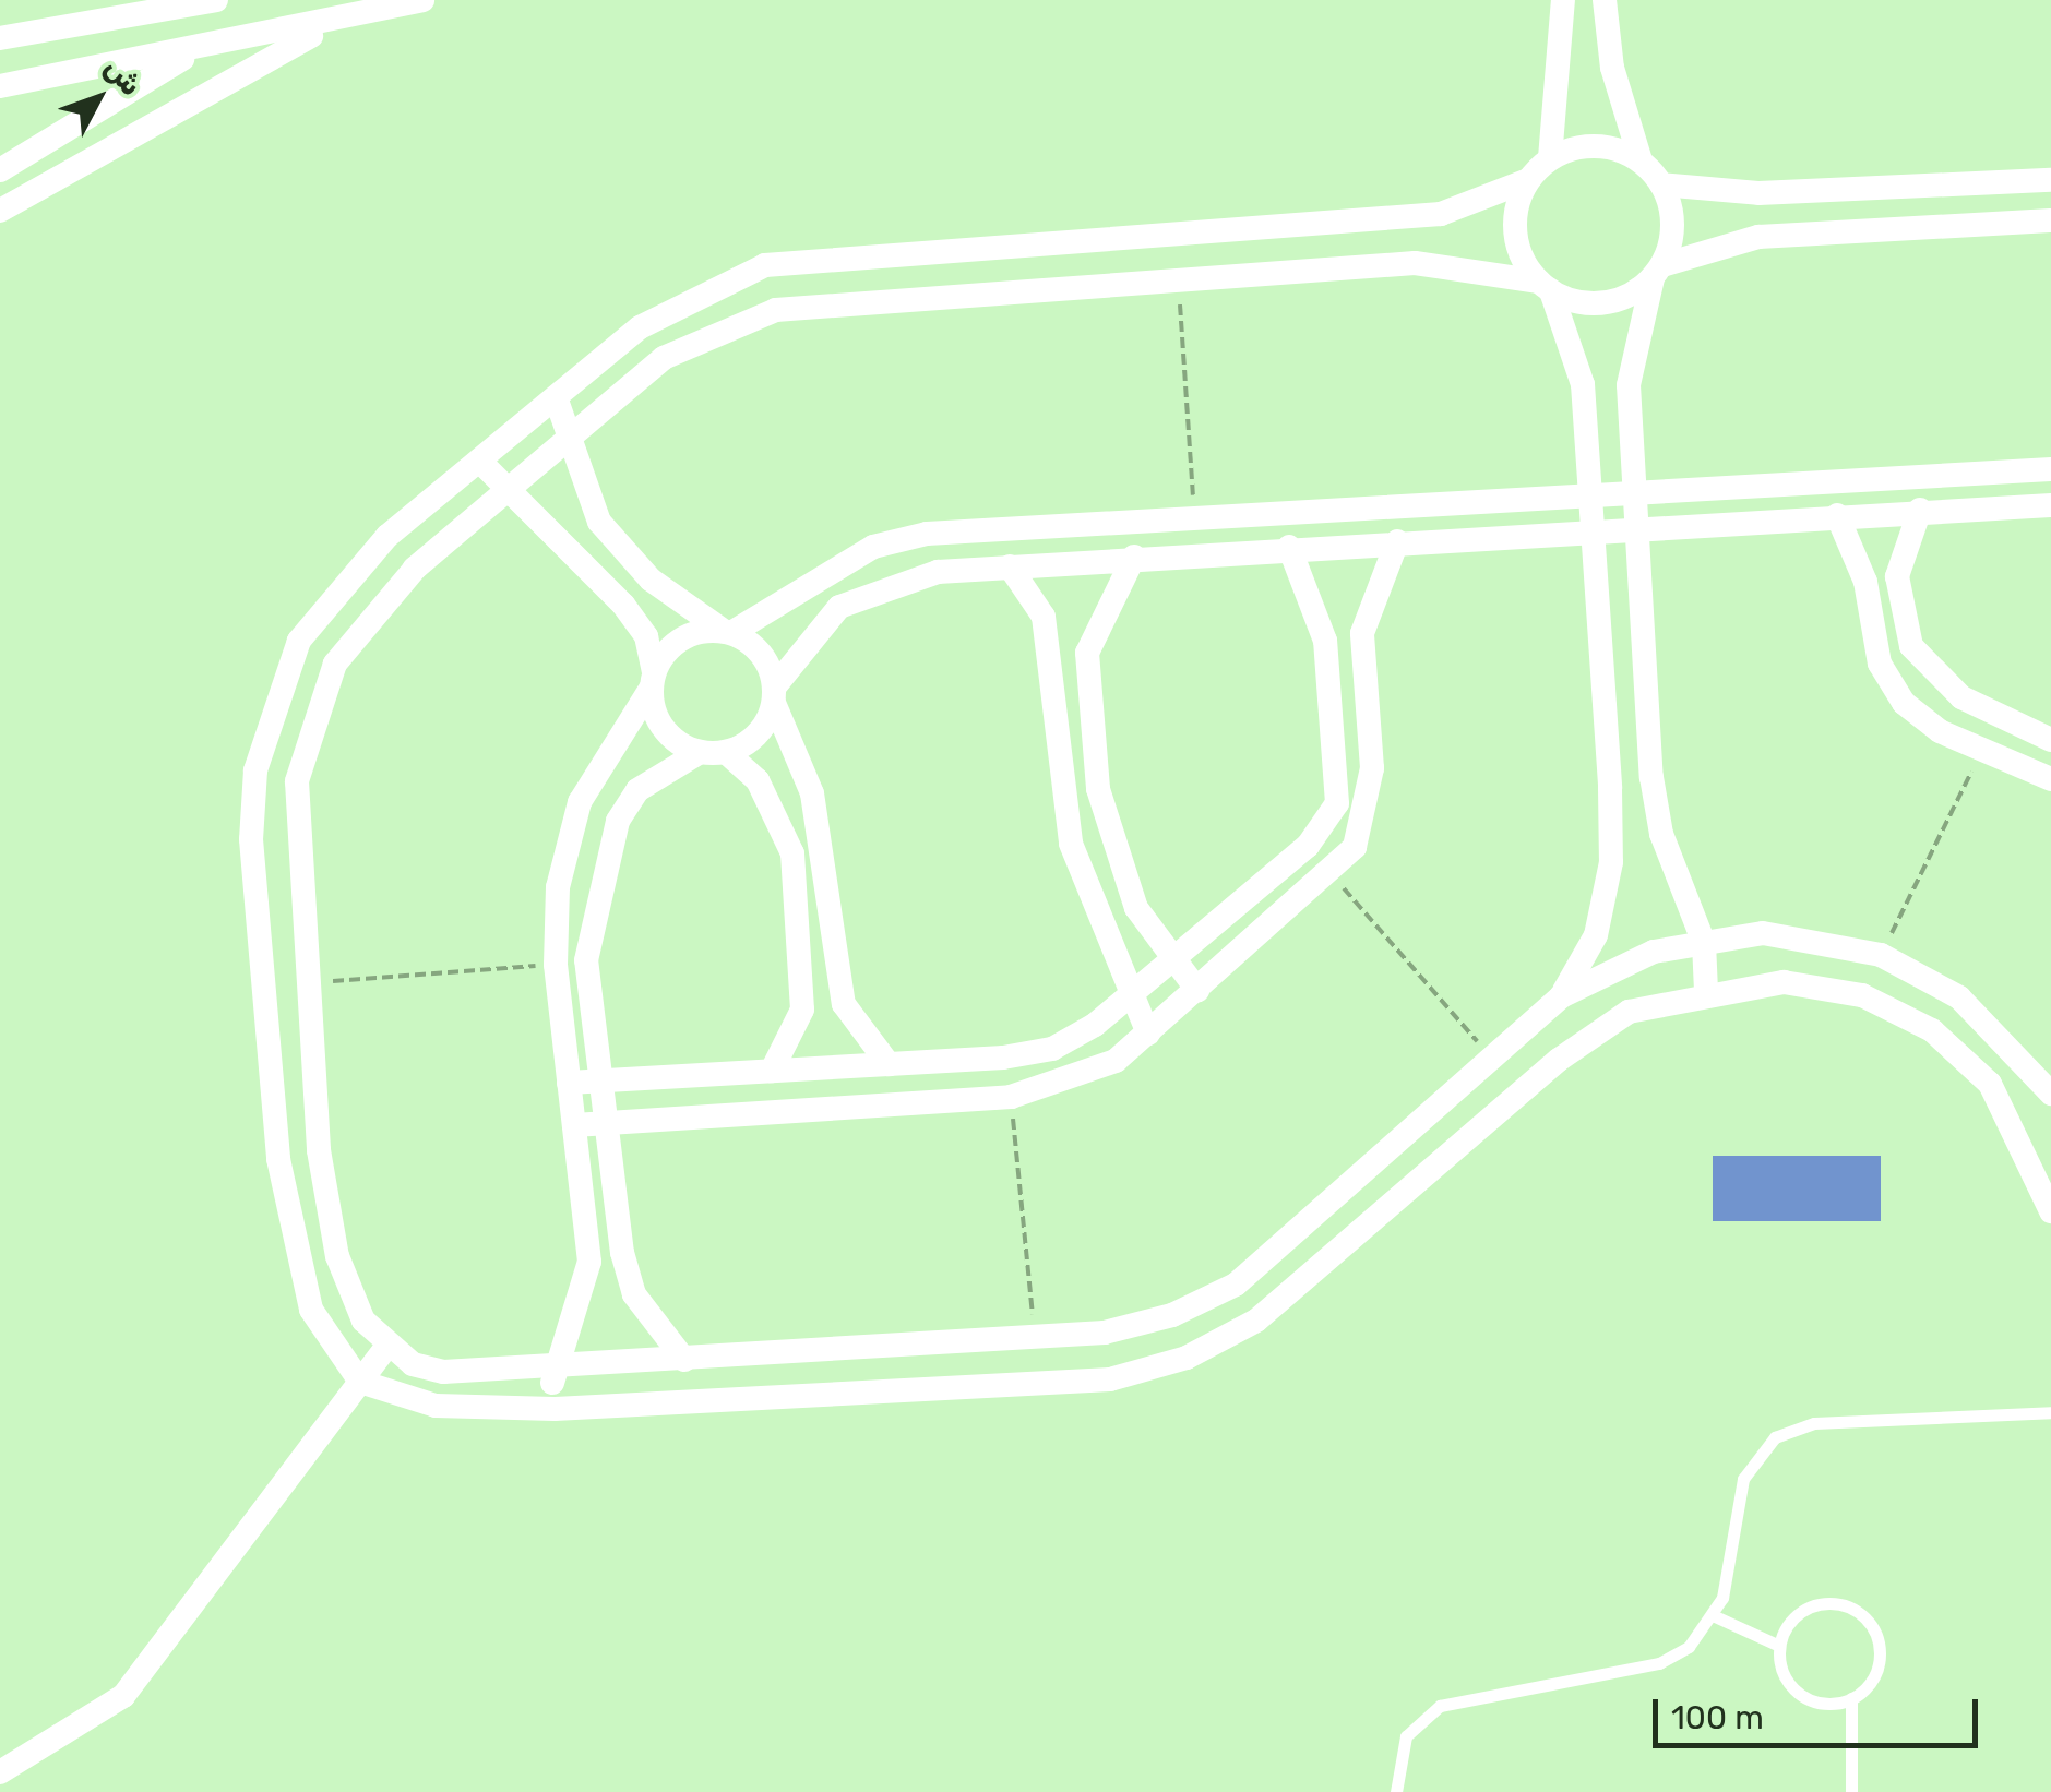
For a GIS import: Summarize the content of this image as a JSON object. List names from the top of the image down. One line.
{"scale_bar":"100 m","north":"top right"}
